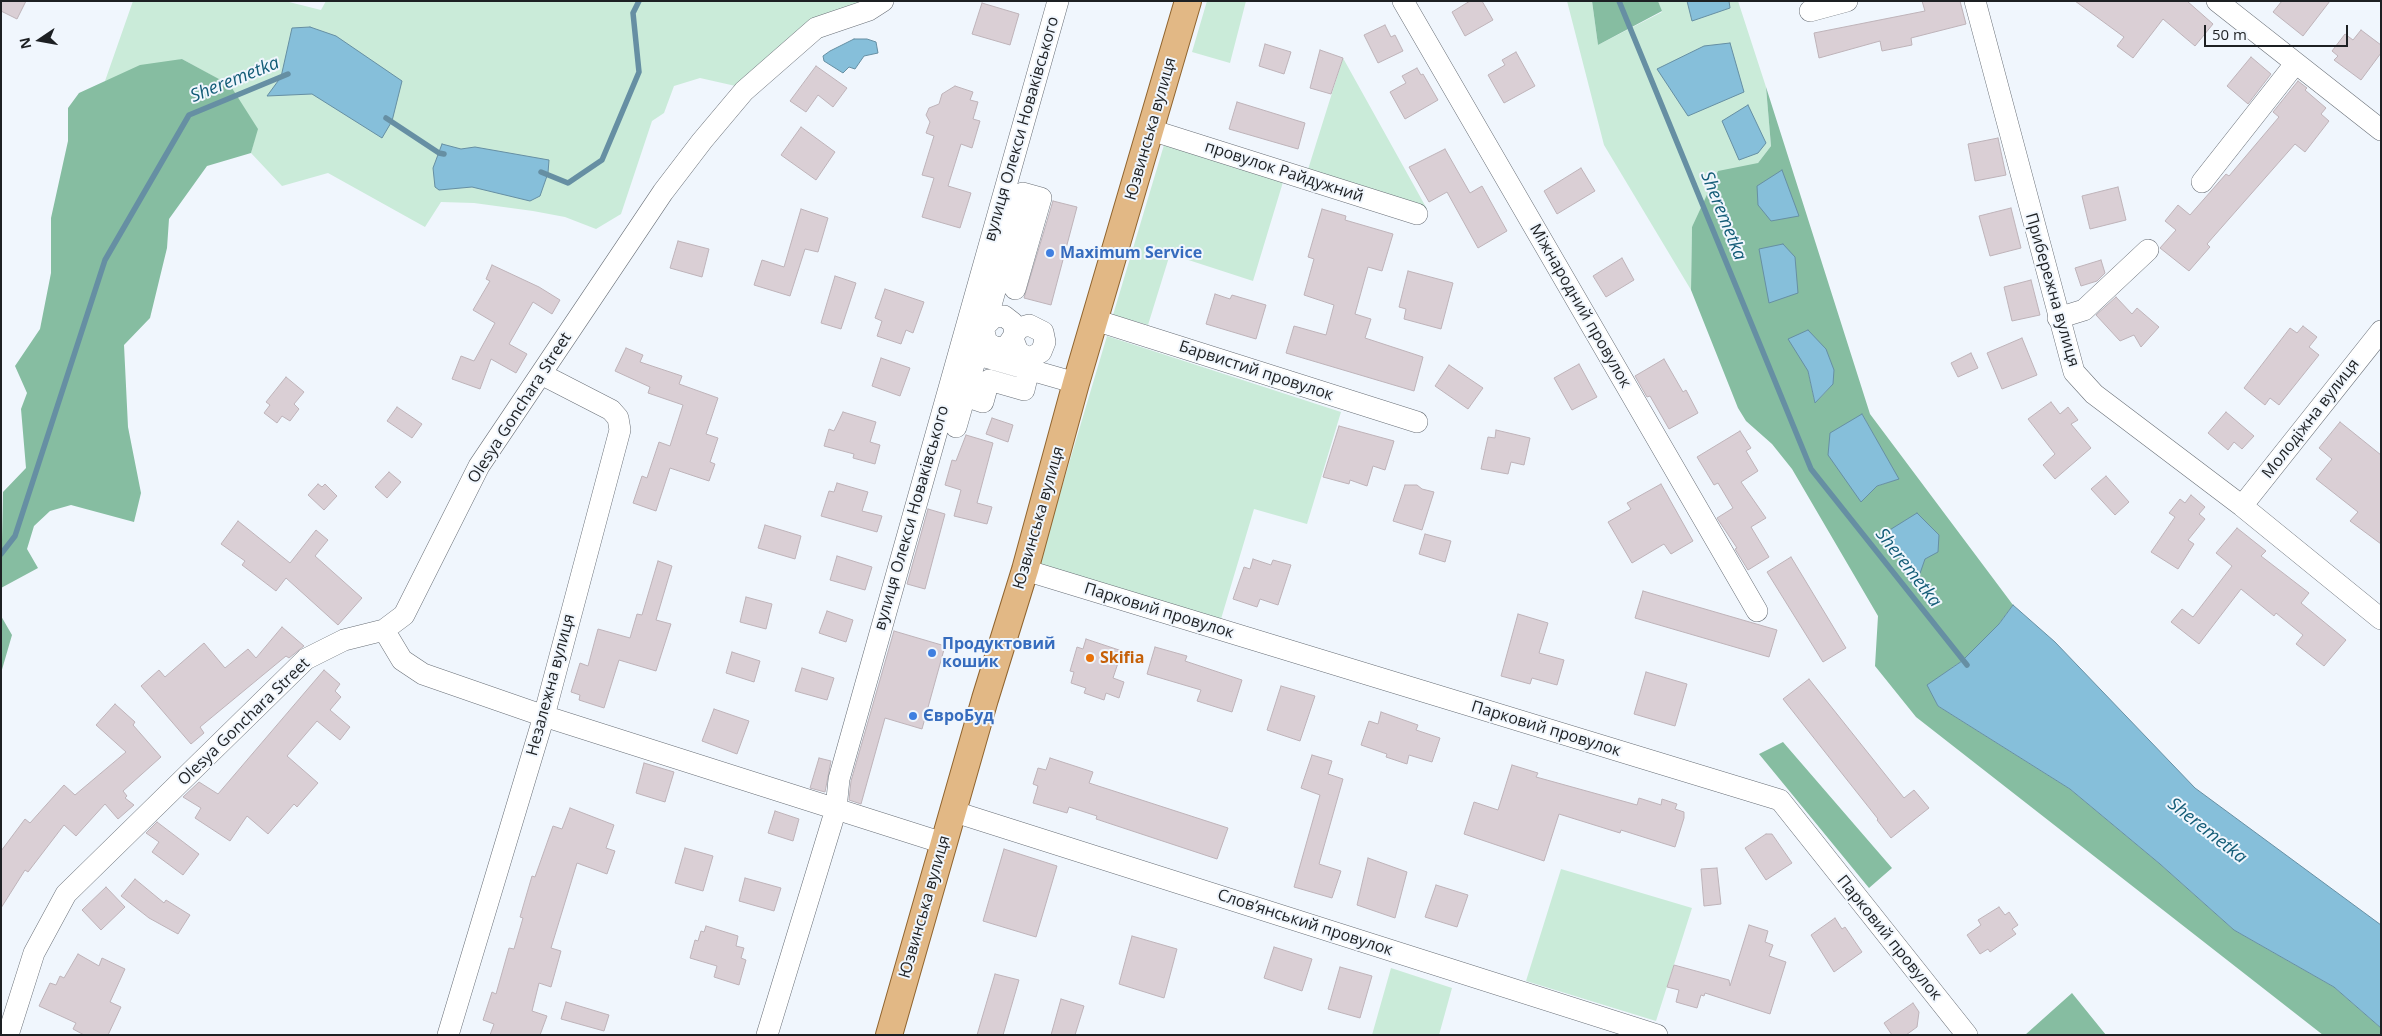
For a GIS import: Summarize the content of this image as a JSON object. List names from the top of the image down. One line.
{"streets":{"main road":["Юзвинська вулиця"],"street":["вулиця Олекси Новаківського","провулок Райдужний","Прибережна вулиця","Міжнародний провулок","Барвистий провулок","Olesya Gonchara Street","Молодіжна вулиця","Парковий провулок","Незалежна вулиця","Словʼянський провулок"]},"crossings":[["Юзвинська вулиця","провулок Райдужний"],["Юзвинська вулиця","Барвистий провулок"],["Юзвинська вулиця","Парковий провулок"],["Юзвинська вулиця","Словʼянський провулок"],["Прибережна вулиця","Молодіжна вулиця"],["Olesya Gonchara Street","Незалежна вулиця"]],"water":["Sheremetka"],"places":["Maximum Service","Продуктовий кошик","Skifia","ЄвроБуд"],"scale_bar":"50 m","north":"left"}
